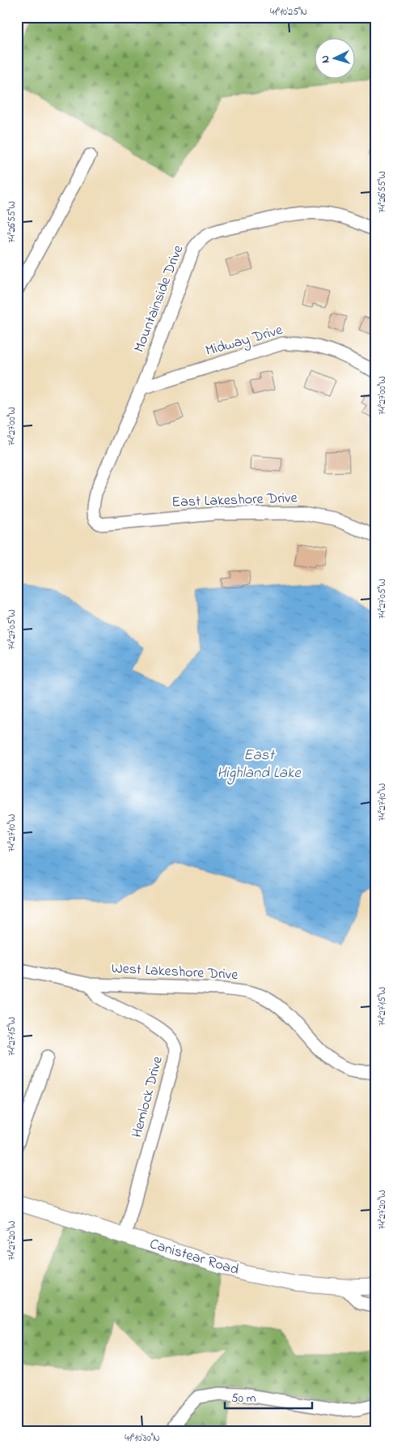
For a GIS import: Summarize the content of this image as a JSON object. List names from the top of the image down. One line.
{"streets":{"street":["Mountainside Drive","Midway Drive","East Lakeshore Drive","West Lakeshore Drive","Hemlock Drive","Canistear Road"]},"crossings":[["Mountainside Drive","Midway Drive"],["Mountainside Drive","East Lakeshore Drive"],["West Lakeshore Drive","Hemlock Drive"],["Hemlock Drive","Canistear Road"]],"water":["East Highland Lake"],"scale_bar":"50 m","north":"left","coordinates":["41°10'25\"N","74°26'55\"W","74°27'00\"W","74°27'05\"W","74°27'10\"W","74°27'15\"W","74°27'20\"W","41°10'30\"N"]}
